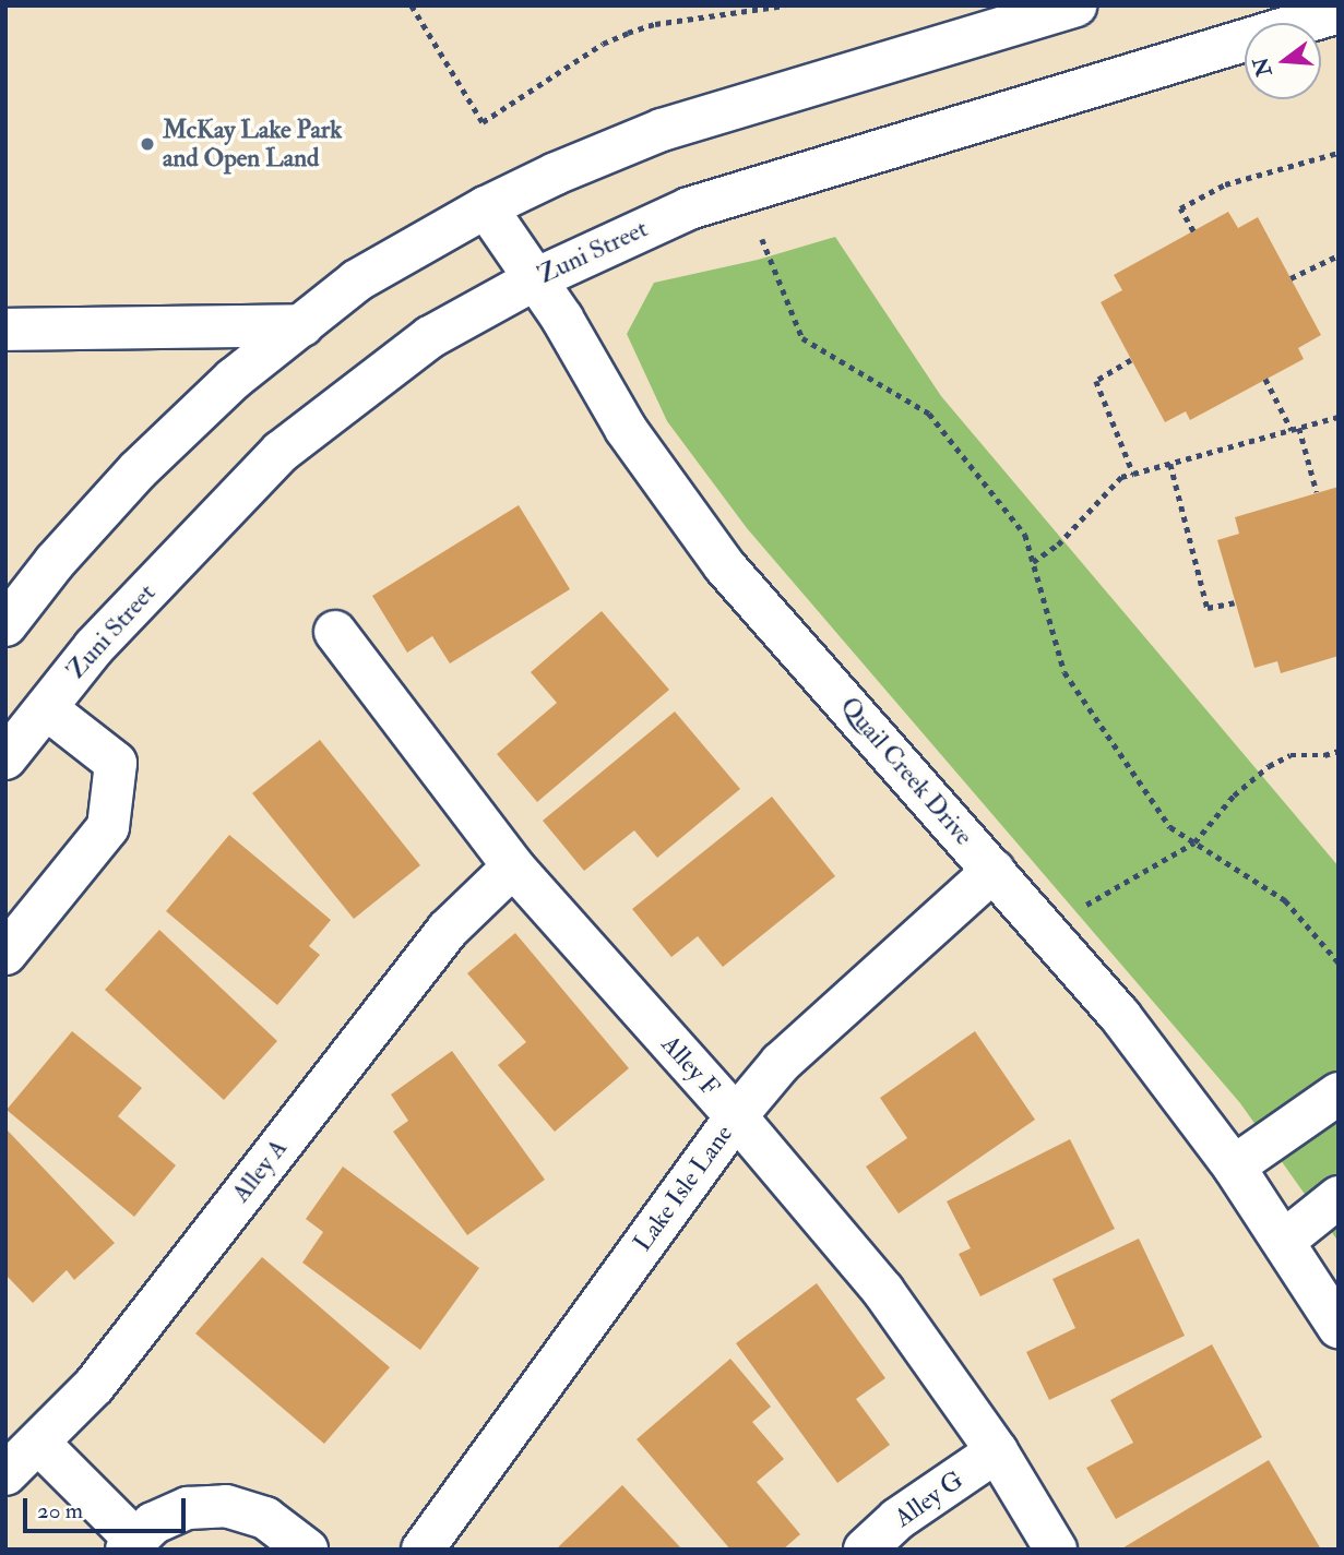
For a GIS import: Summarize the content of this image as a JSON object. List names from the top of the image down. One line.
{"streets":{"street":["Zuni Street","Quail Creek Drive","Alley F","Alley A","Lake Isle Lane","Alley G"]},"crossings":[["Zuni Street","Quail Creek Drive"],["Quail Creek Drive","Lake Isle Lane"],["Alley F","Alley A"],["Alley F","Lake Isle Lane"],["Alley F","Alley G"]],"places":["McKay Lake Park and Open Land"],"scale_bar":"20 m","north":"left"}
